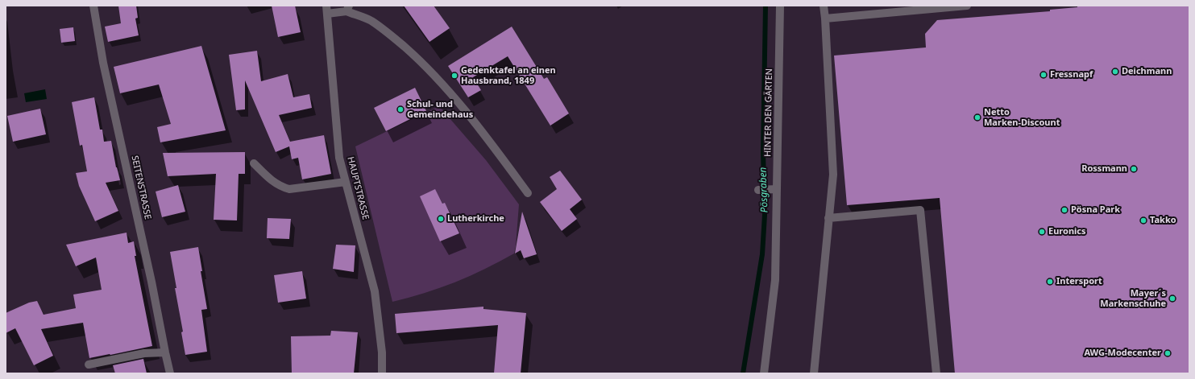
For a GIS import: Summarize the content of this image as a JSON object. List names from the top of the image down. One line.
{"streets":{"street":["HINTER DEN GÄRTEN","SEITENSTRASSE","HAUPTSTRASSE"]},"water":["Pösgraben"],"places":["Deichmann","Fressnapf","Gedenktafel an einen Hausbrand, 1849","Schul- und Gemeindehaus","Netto Marken-Discount","Rossmann","Pösna Park","Lutherkirche","Takko","Euronics","Intersport","Mayer´s Markenschuhe","AWG-Modecenter"]}
